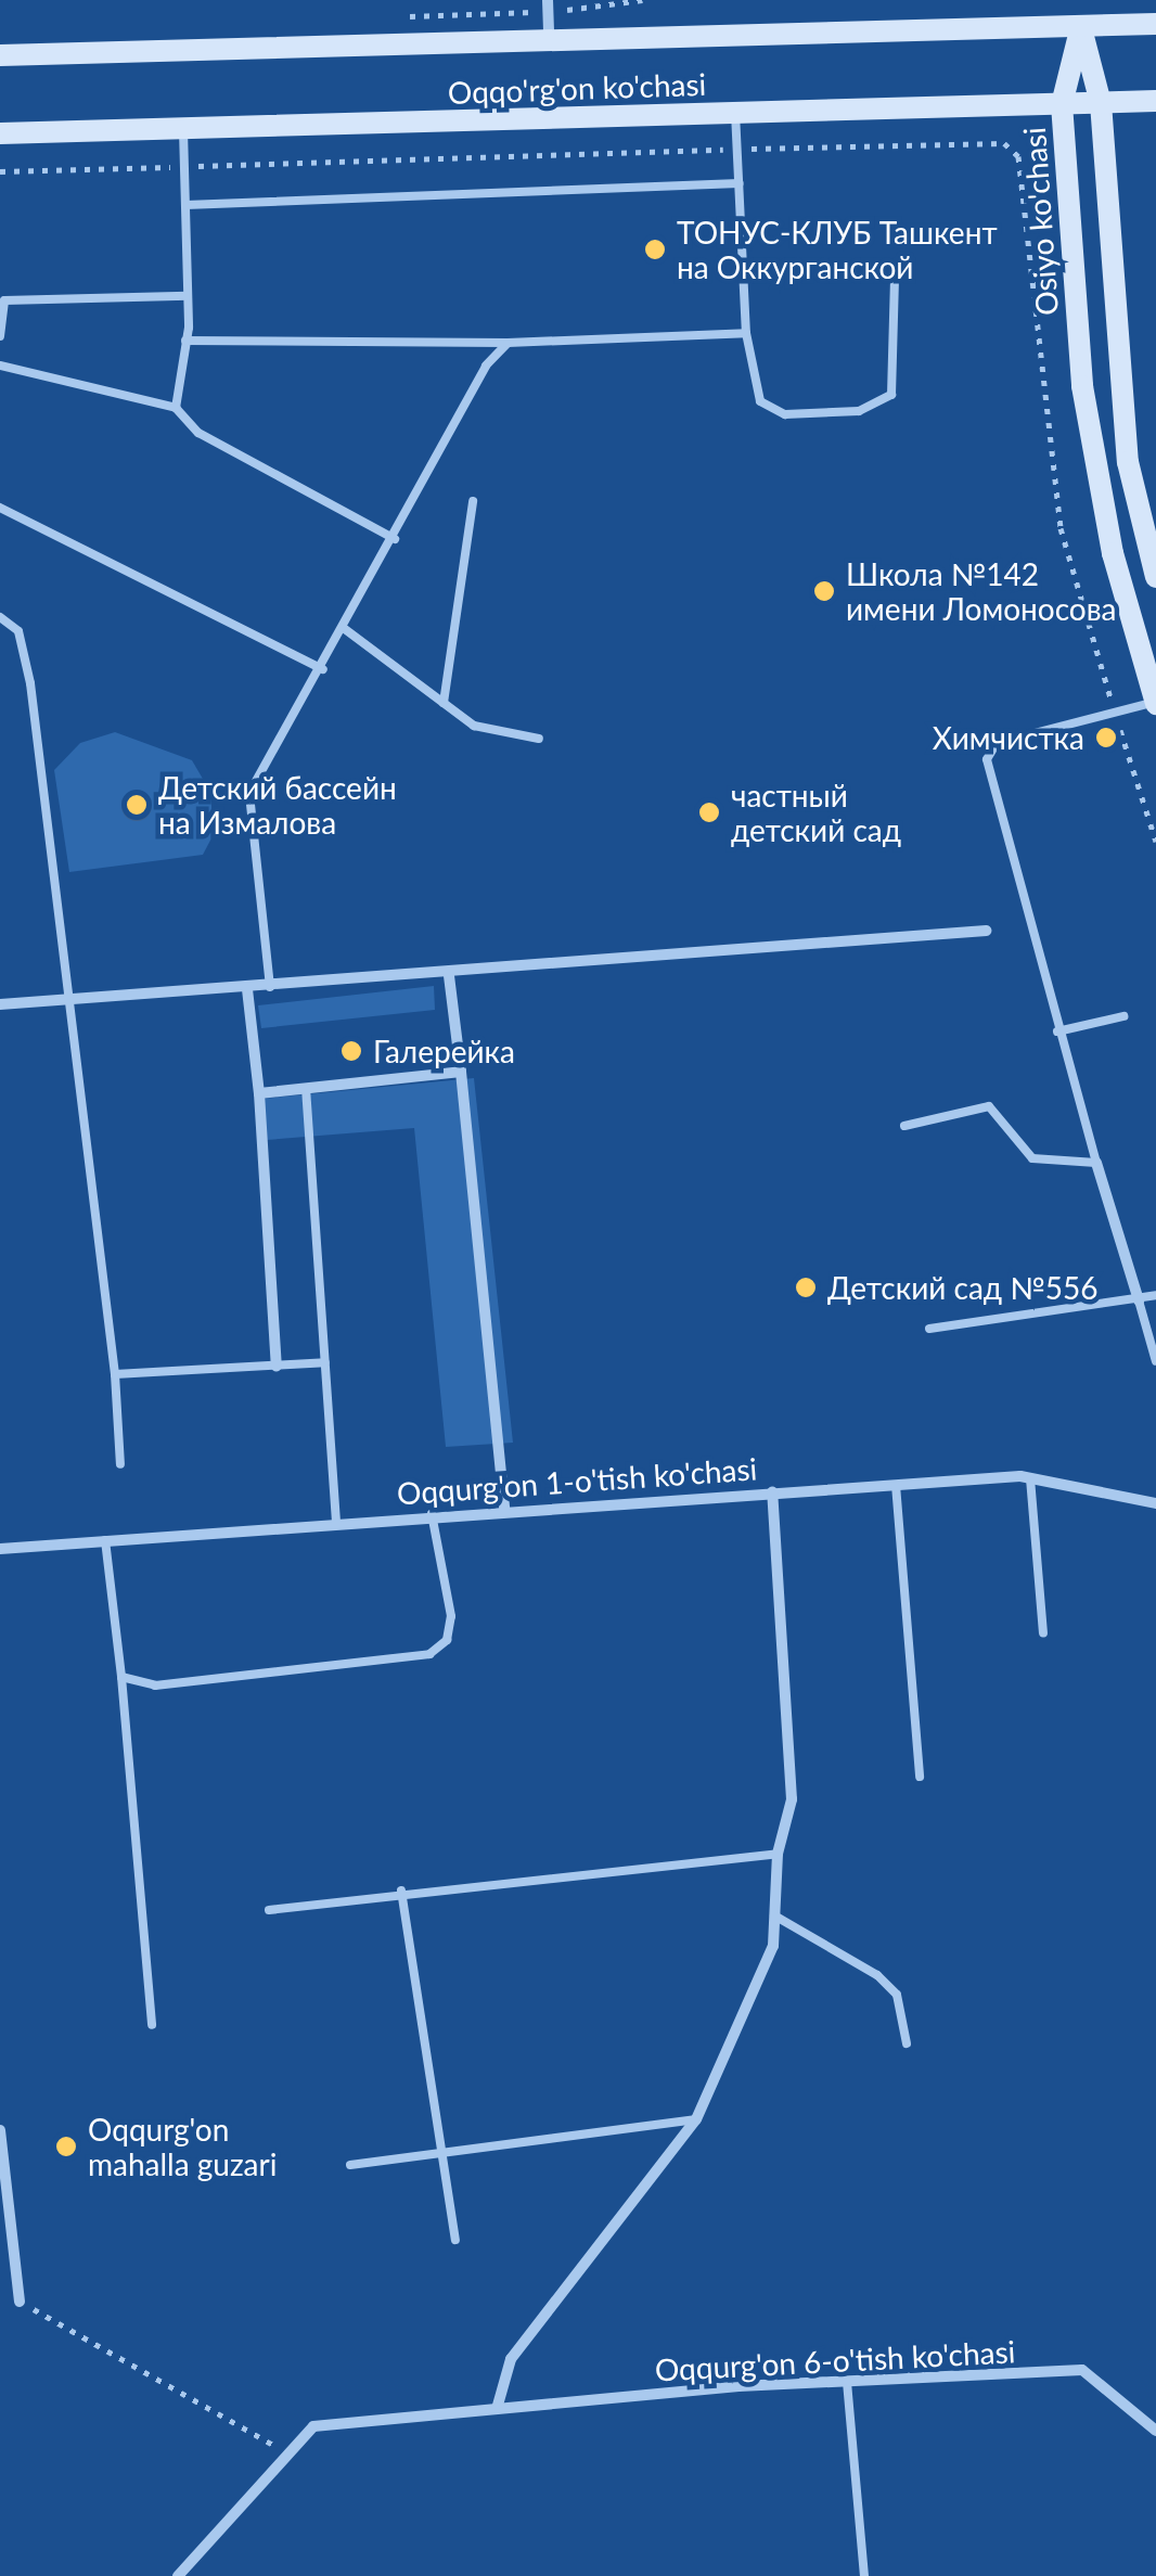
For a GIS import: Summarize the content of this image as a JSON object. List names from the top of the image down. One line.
{"streets":{"main road":["Oqqo'rg'on ko'chasi","Osiyo ko'chasi"],"street":["Oqqurg'on 1-o'tish ko'chasi","Oqqurg'on 6-o'tish ko'chasi"]},"crossings":[["Oqqo'rg'on ko'chasi","Osiyo ko'chasi"]],"places":["ТОНУС-КЛУБ Ташкент на Оккурганской","Школа №142 имени Ломоносова","Химчистка","Детский бассейн на Измалова","частный детский сад","Галерейка","Детский сад №556","Oqqurg'on mahalla guzari"]}
